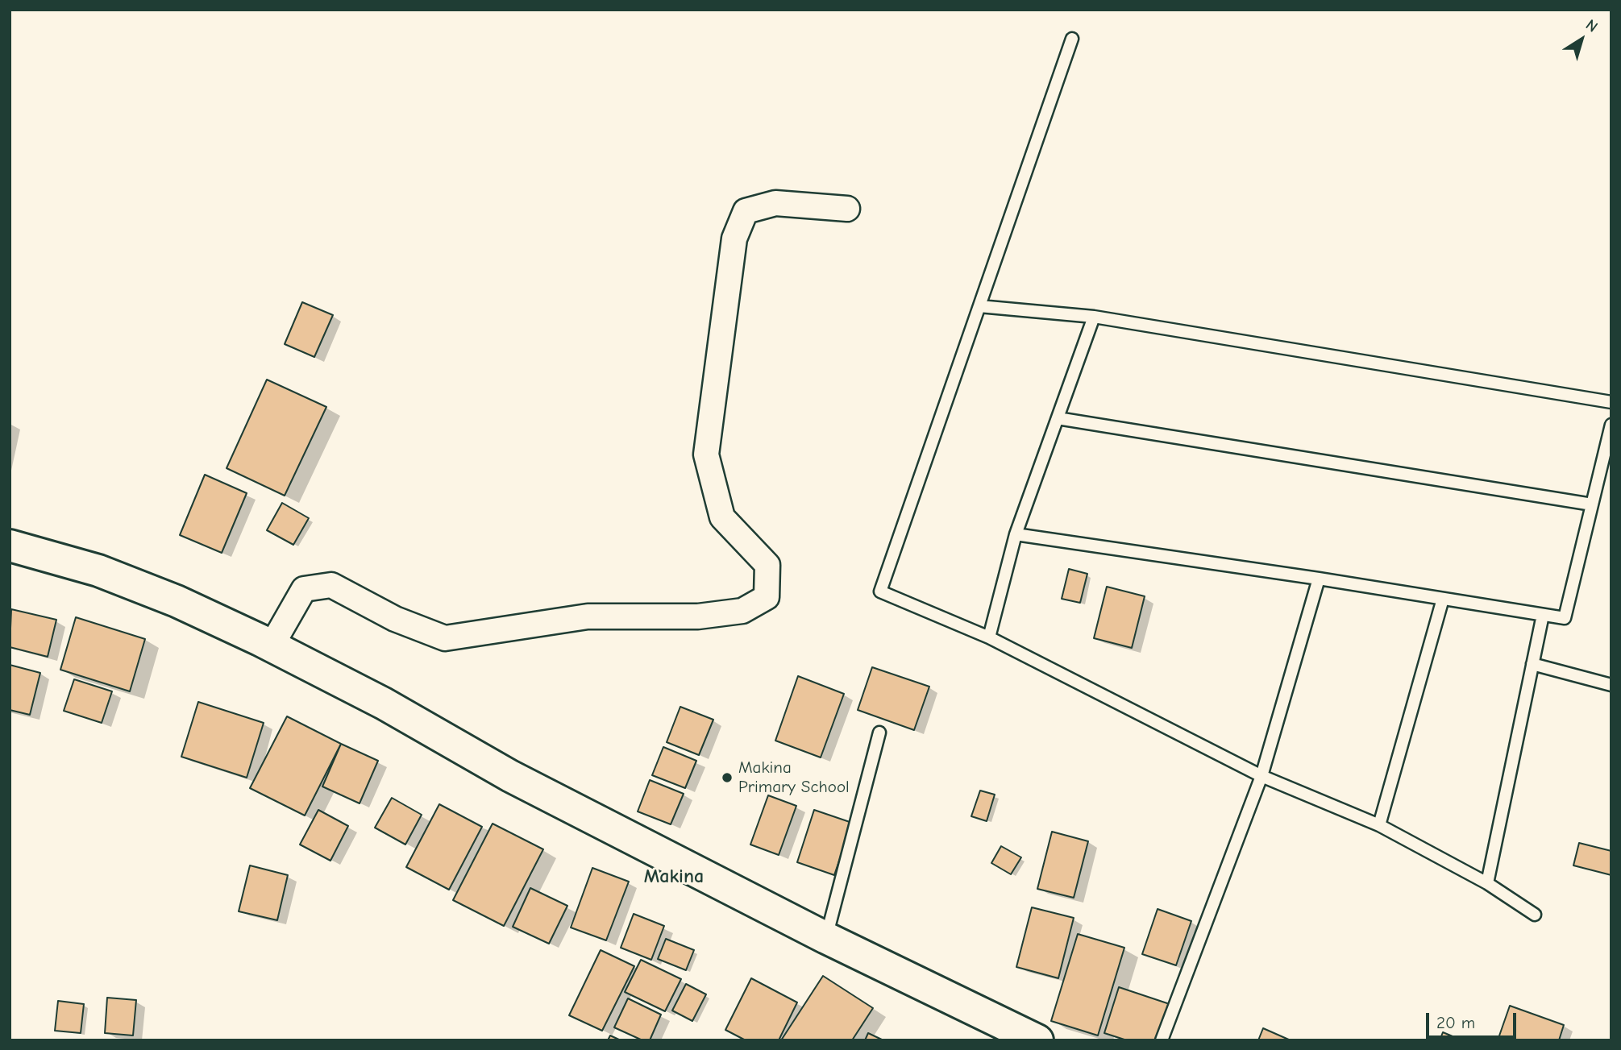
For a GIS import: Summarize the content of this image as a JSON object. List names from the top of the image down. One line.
{"districts":["Makina"],"places":["Makina Primary School"],"scale_bar":"20 m","north":"top right"}
